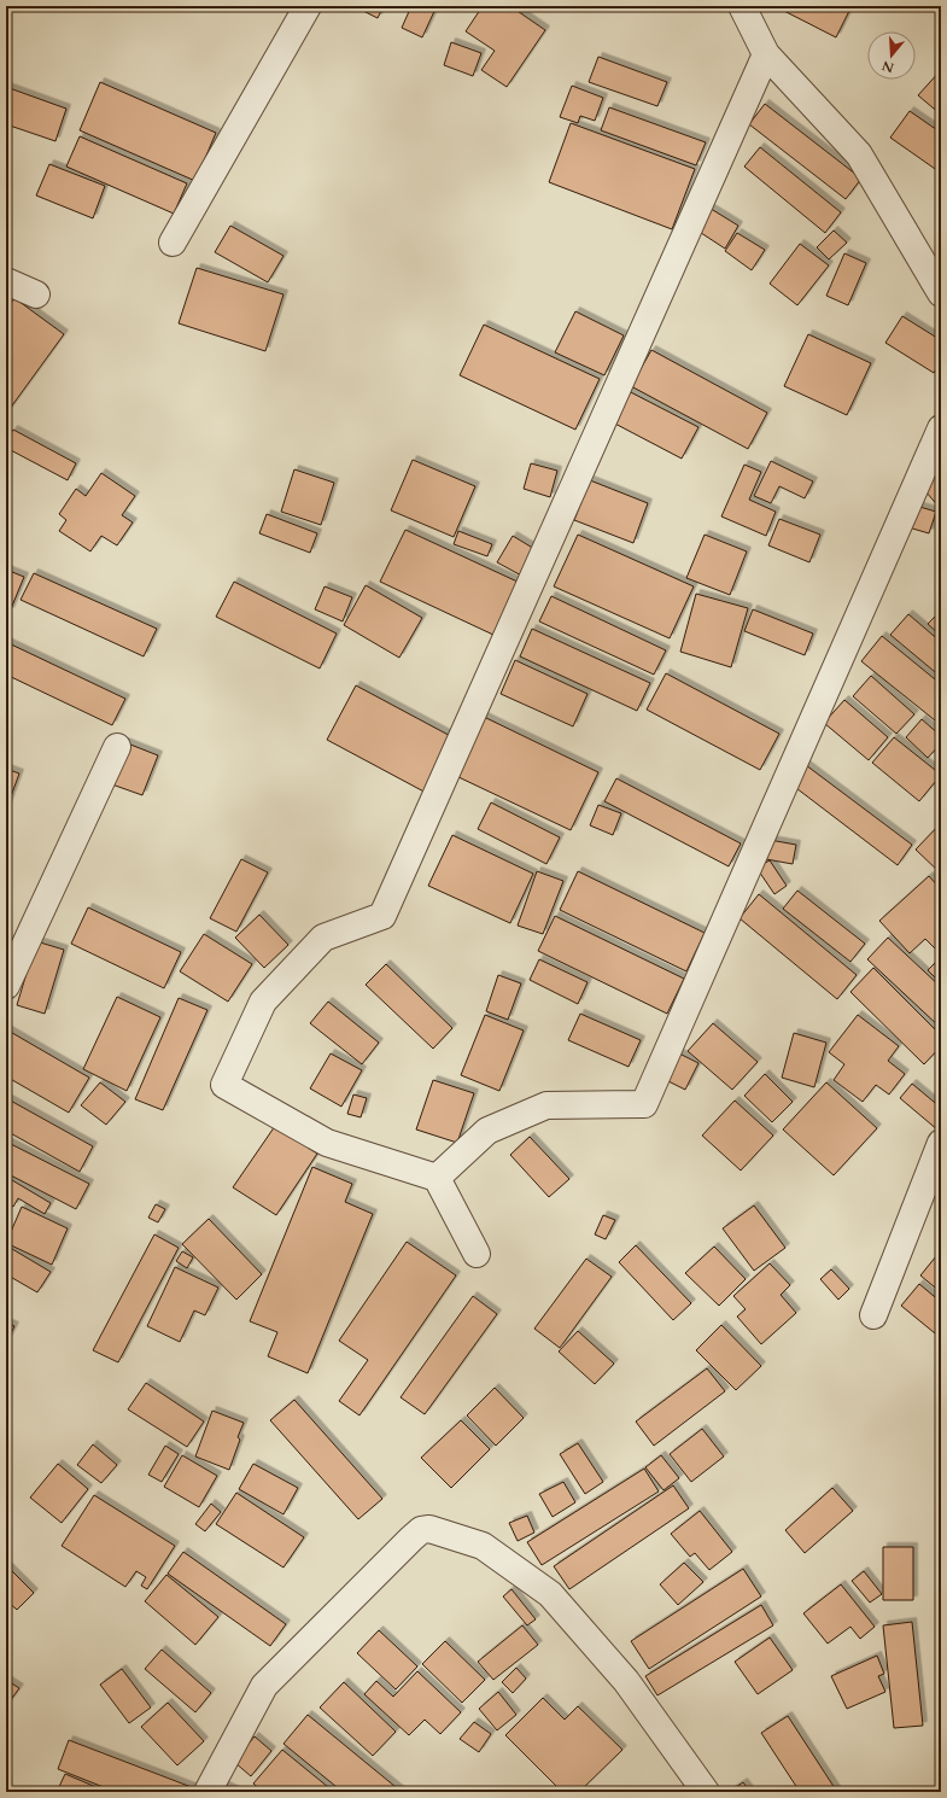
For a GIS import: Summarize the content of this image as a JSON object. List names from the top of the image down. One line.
{"north":"bottom"}
